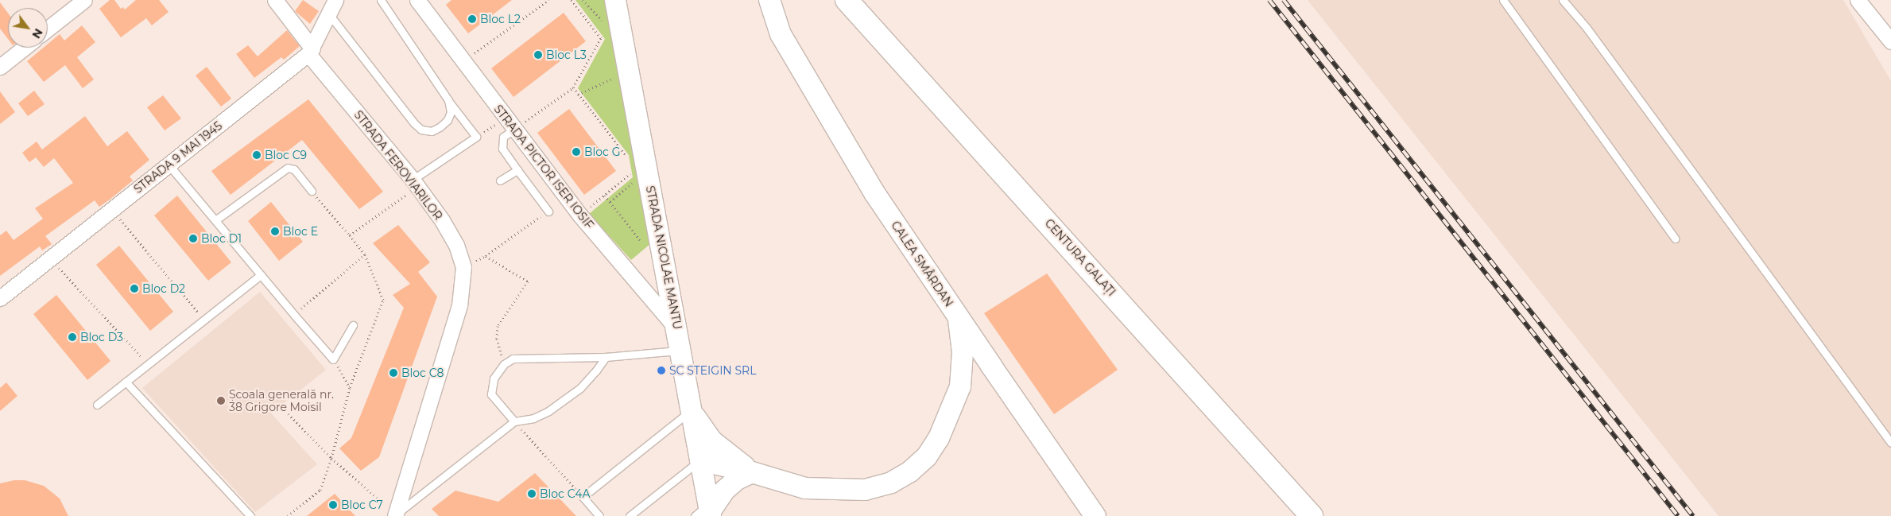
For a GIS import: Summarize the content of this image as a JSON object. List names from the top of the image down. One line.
{"streets":{"highway":["CENTURA GALAȚI"],"street":["STRADA 9 MAI 1945","STRADA FEROVIARILOR","STRADA PICTOR ISER IOSIF","STRADA NICOLAE MANTU","CALEA SMÂRDAN"]},"crossings":[["STRADA 9 MAI 1945","STRADA FEROVIARILOR"],["STRADA PICTOR ISER IOSIF","STRADA NICOLAE MANTU"]],"places":["Bloc L2","Bloc L3","Bloc G","Bloc C9","Bloc E","Bloc D1","Bloc D2","Bloc D3","SC STEIGIN SRL","Bloc C8","Școala generală nr. 38 Grigore Moisil","Bloc C4A","Bloc C7"],"north":"bottom right"}
